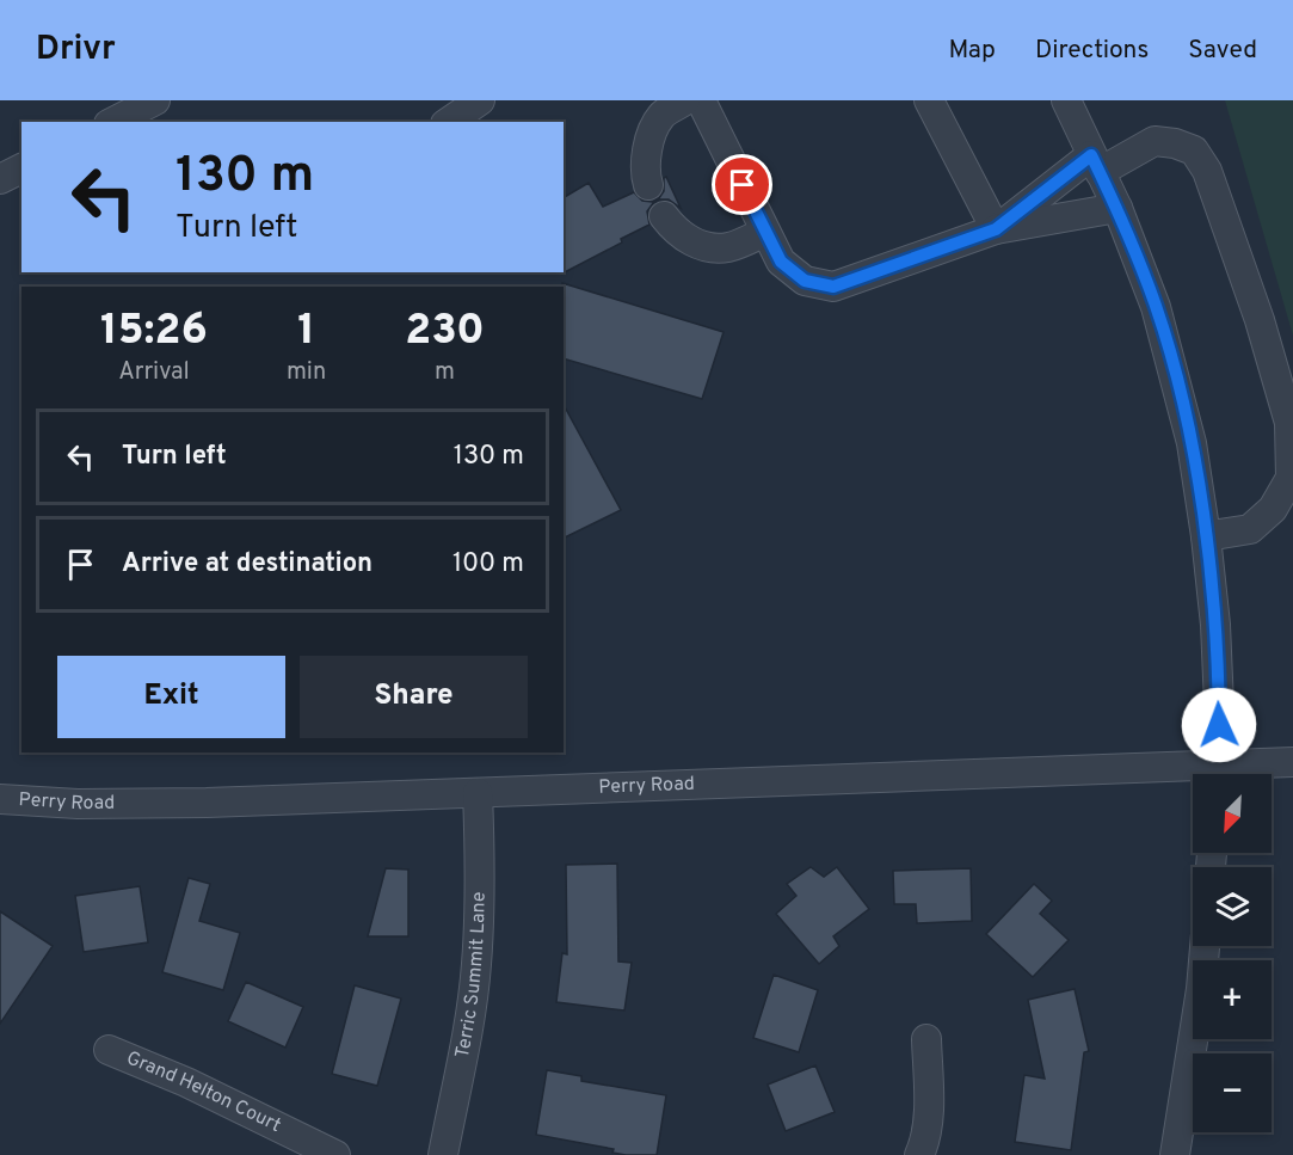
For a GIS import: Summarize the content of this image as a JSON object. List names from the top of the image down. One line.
{"streets":{"street":["Perry Road","Terric Summit Lane","Grand Helton Court"]},"crossings":[["Perry Road","Terric Summit Lane"]],"north":"bottom left","page":{"header":"Drivr","nav":["Map","Directions","Saved"],"turn":["130 m","Turn left"],"eta":["15:26","Arrival","1","min","230","m"],"list":[{"name":"Turn left","value":"130 m"},{"name":"Arrive at destination","value":"100 m"}],"buttons":["Exit","Share"],"map_buttons":["+","−"]}}
